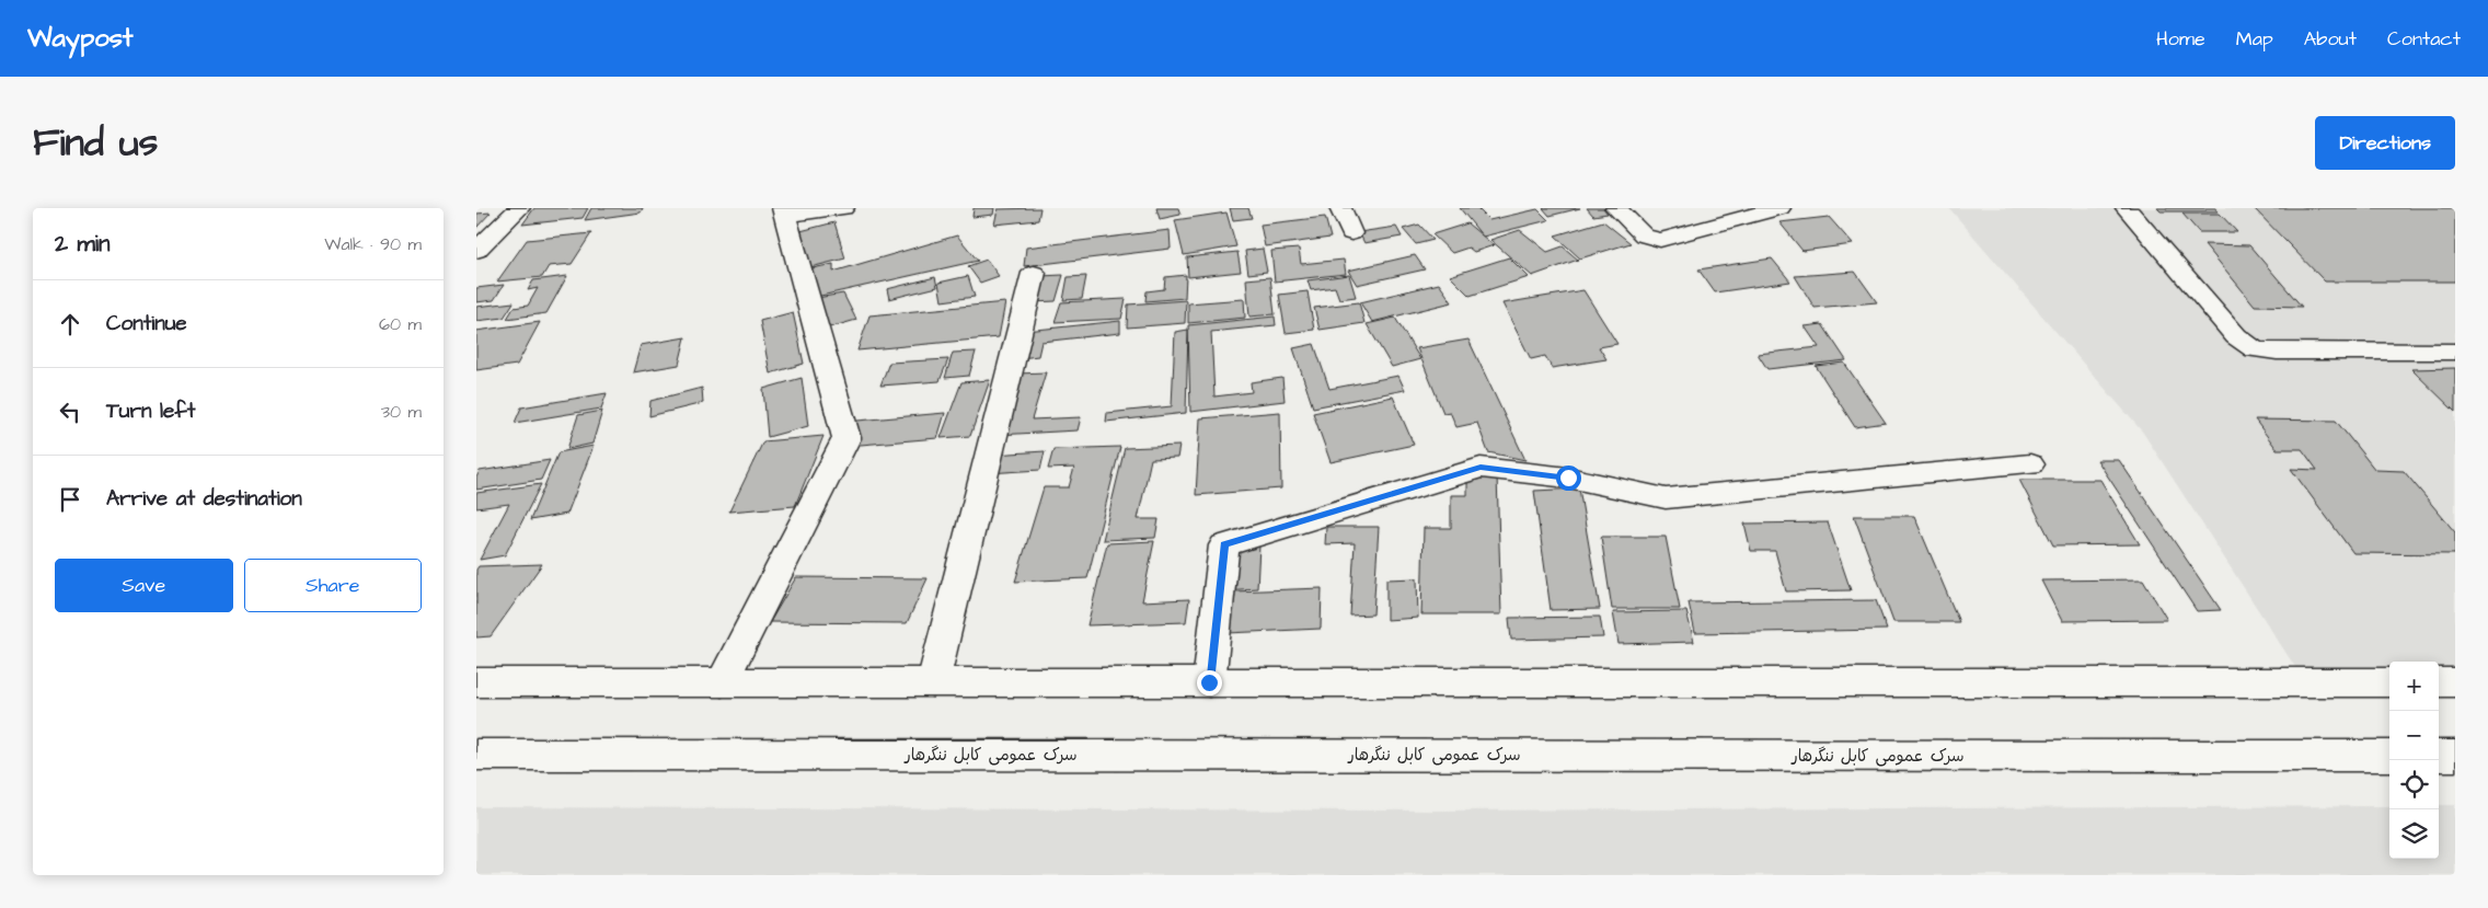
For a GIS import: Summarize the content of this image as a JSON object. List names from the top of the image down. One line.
{"streets":{"main road":["سرک عمومی کابل ننگرهار"]},"page":{"header":"Waypost","nav":["Home","Map","About","Contact"],"title":"Find us","buttons":["Directions",["Save","Share"]],"heading":["2 min","Walk · 90 m"],"list":[["Continue","60 m"],["Turn left","30 m"],"Arrive at destination"],"map_buttons":["+","−"]}}
